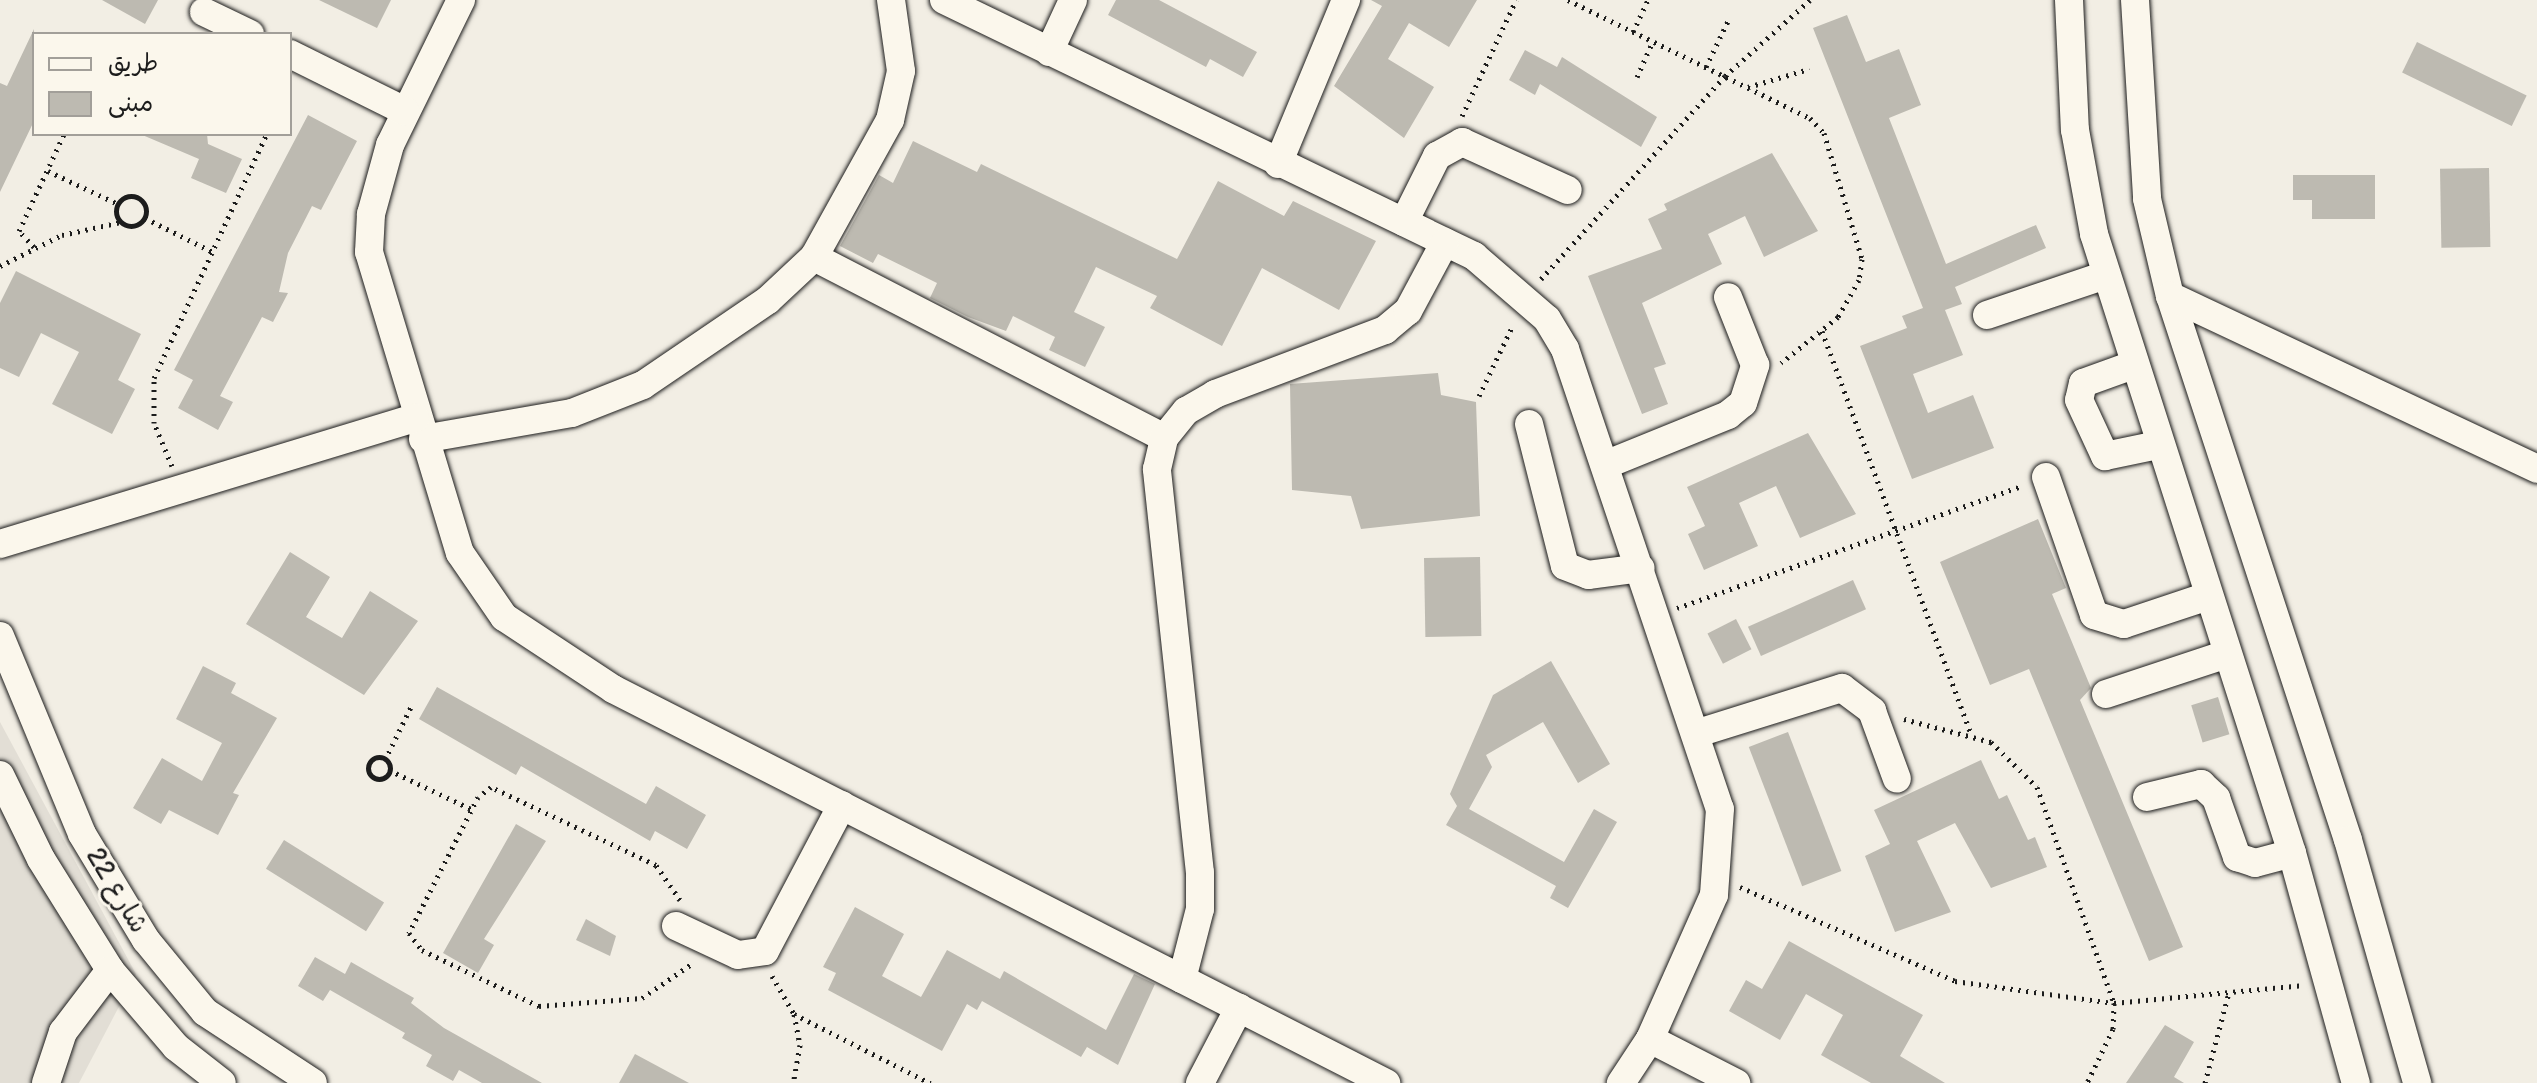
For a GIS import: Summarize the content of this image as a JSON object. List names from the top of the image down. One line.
{"streets":{"street":["شارع 22"]},"legend":["طريق","مبنى"]}
